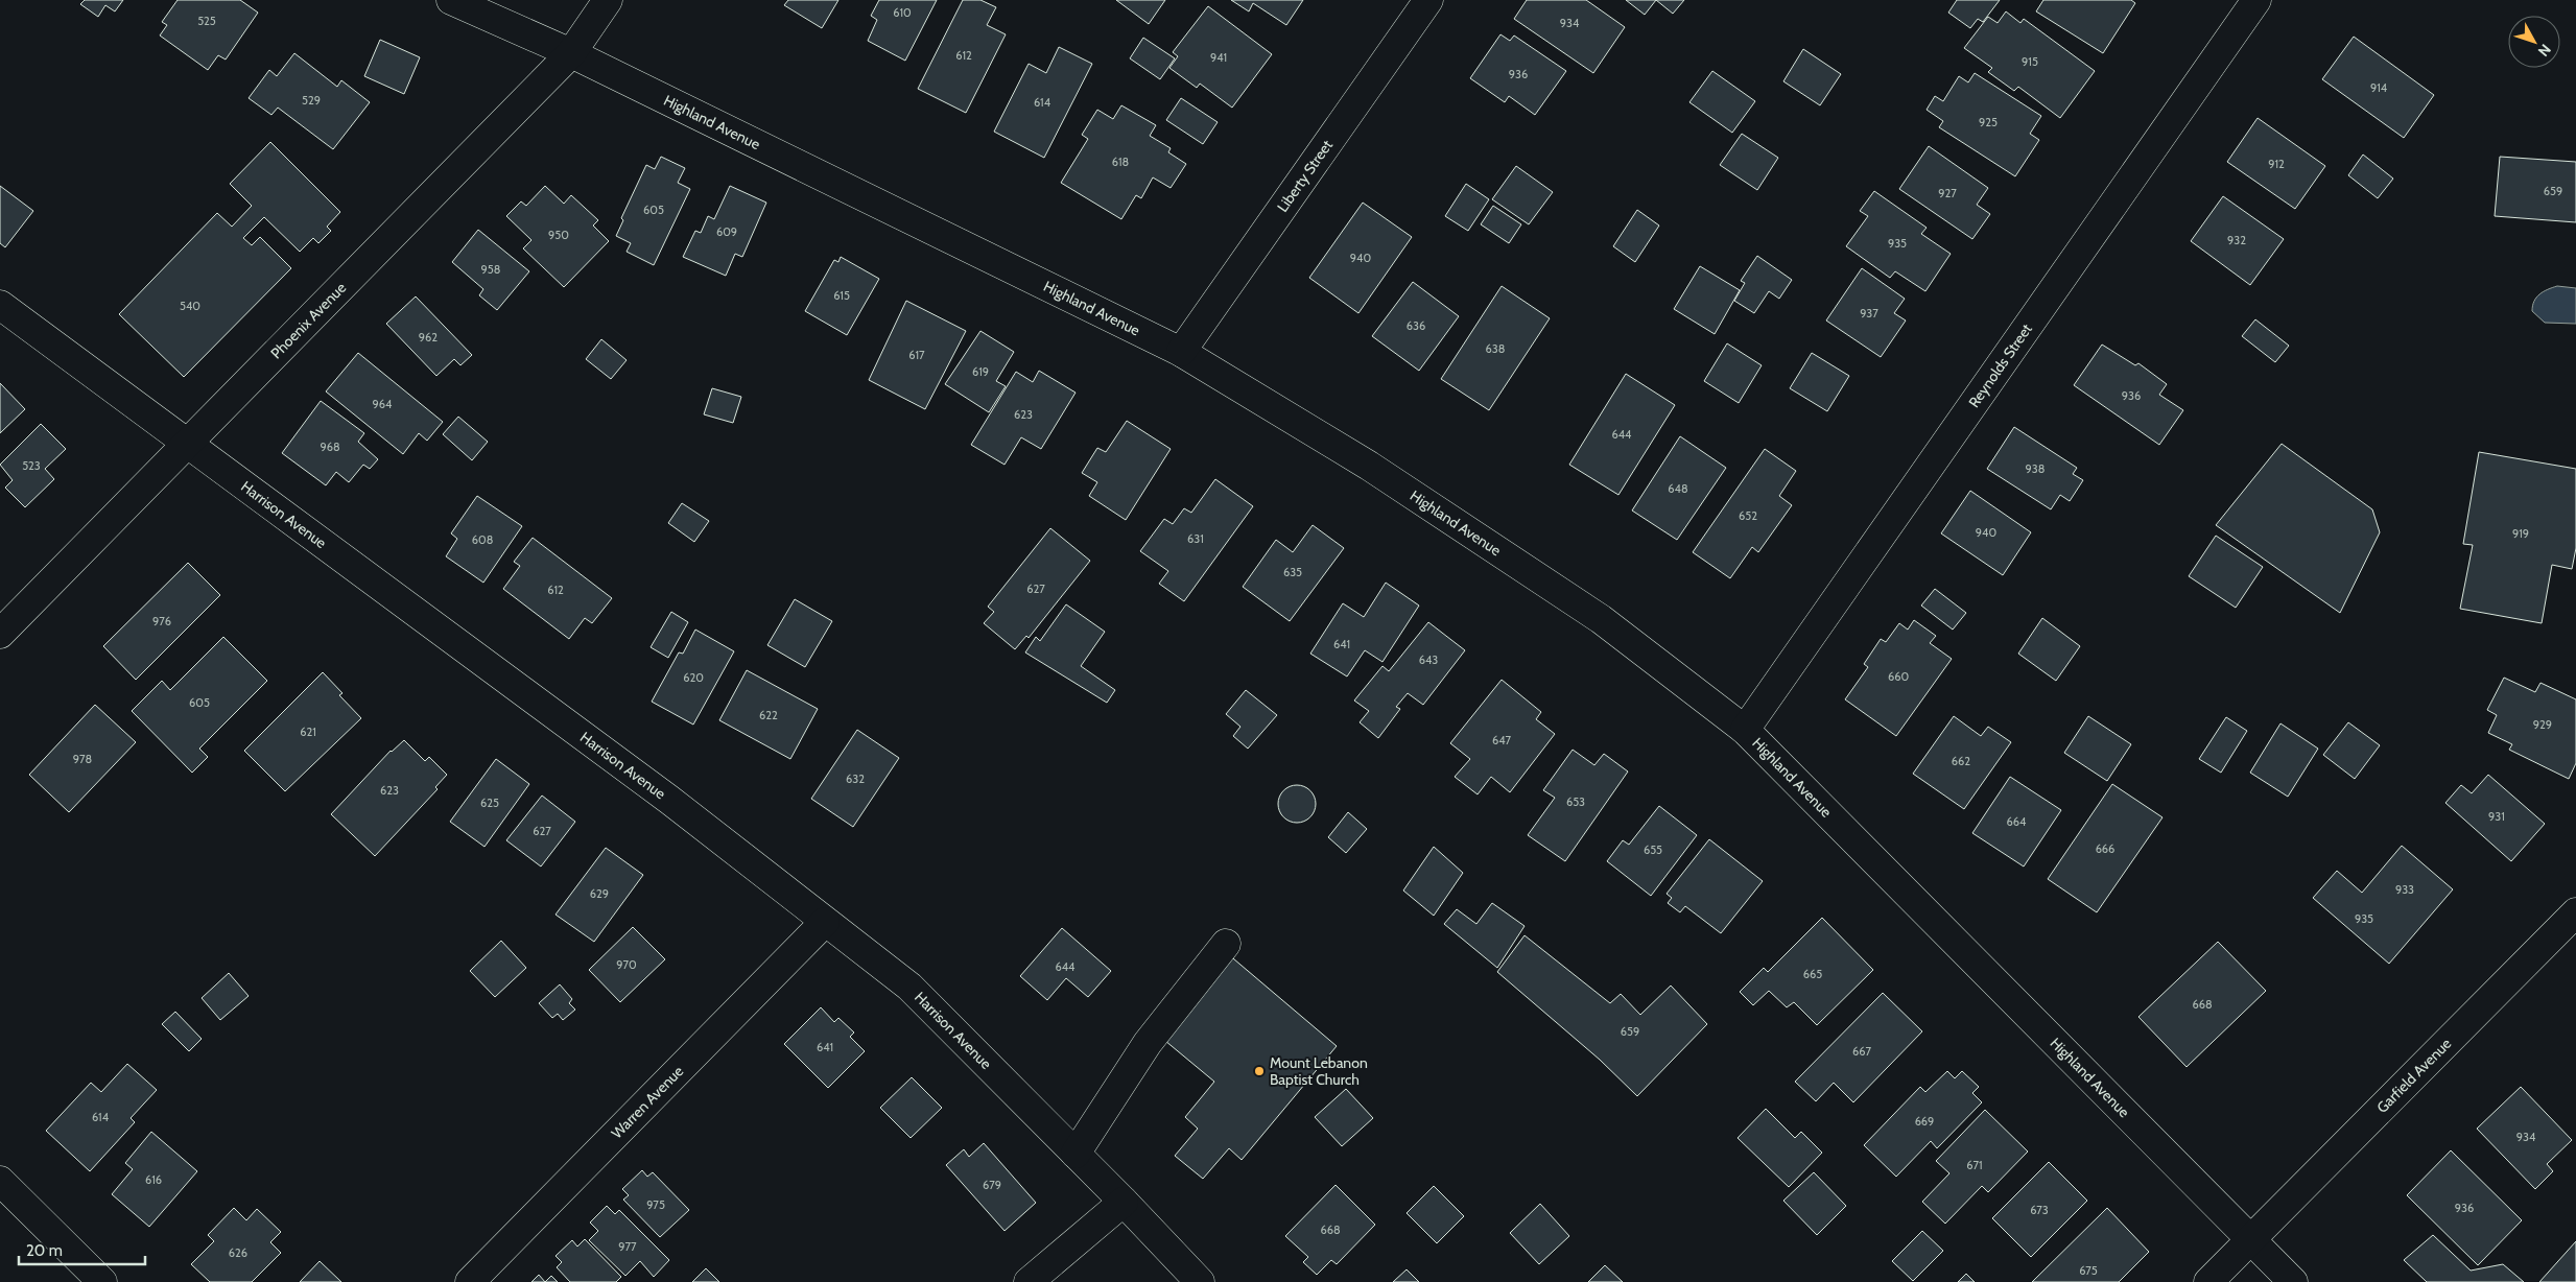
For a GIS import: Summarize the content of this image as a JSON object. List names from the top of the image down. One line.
{"streets":{"street":["Highland Avenue","Liberty Street","Phoenix Avenue","Reynolds Street","Harrison Avenue","Garfield Avenue","Warren Avenue"]},"crossings":[["Highland Avenue","Liberty Street"],["Highland Avenue","Phoenix Avenue"],["Highland Avenue","Reynolds Street"],["Highland Avenue","Garfield Avenue"],["Phoenix Avenue","Harrison Avenue"],["Harrison Avenue","Warren Avenue"]],"places":["Mount Lebanon Baptist Church"],"house_numbers":["610","525","934","612","941","915","936","914","529","614","925","618","912","659","927","605","609","950","932","935","940","958","615","540","937","636","962","638","617","619","936","964","623","644","968","523","938","648","652","940","919","631","608","635","627","612","976","641","643","660","620","605","622","929","621","647","978","662","632","623","653","625","931","664","627","666","655","933","629","935","970","644","665","668","659","641","667","614","669","934","671","616","679","975","936","673","668","977","626","675"],"scale_bar":"20 m","north":"bottom right"}
